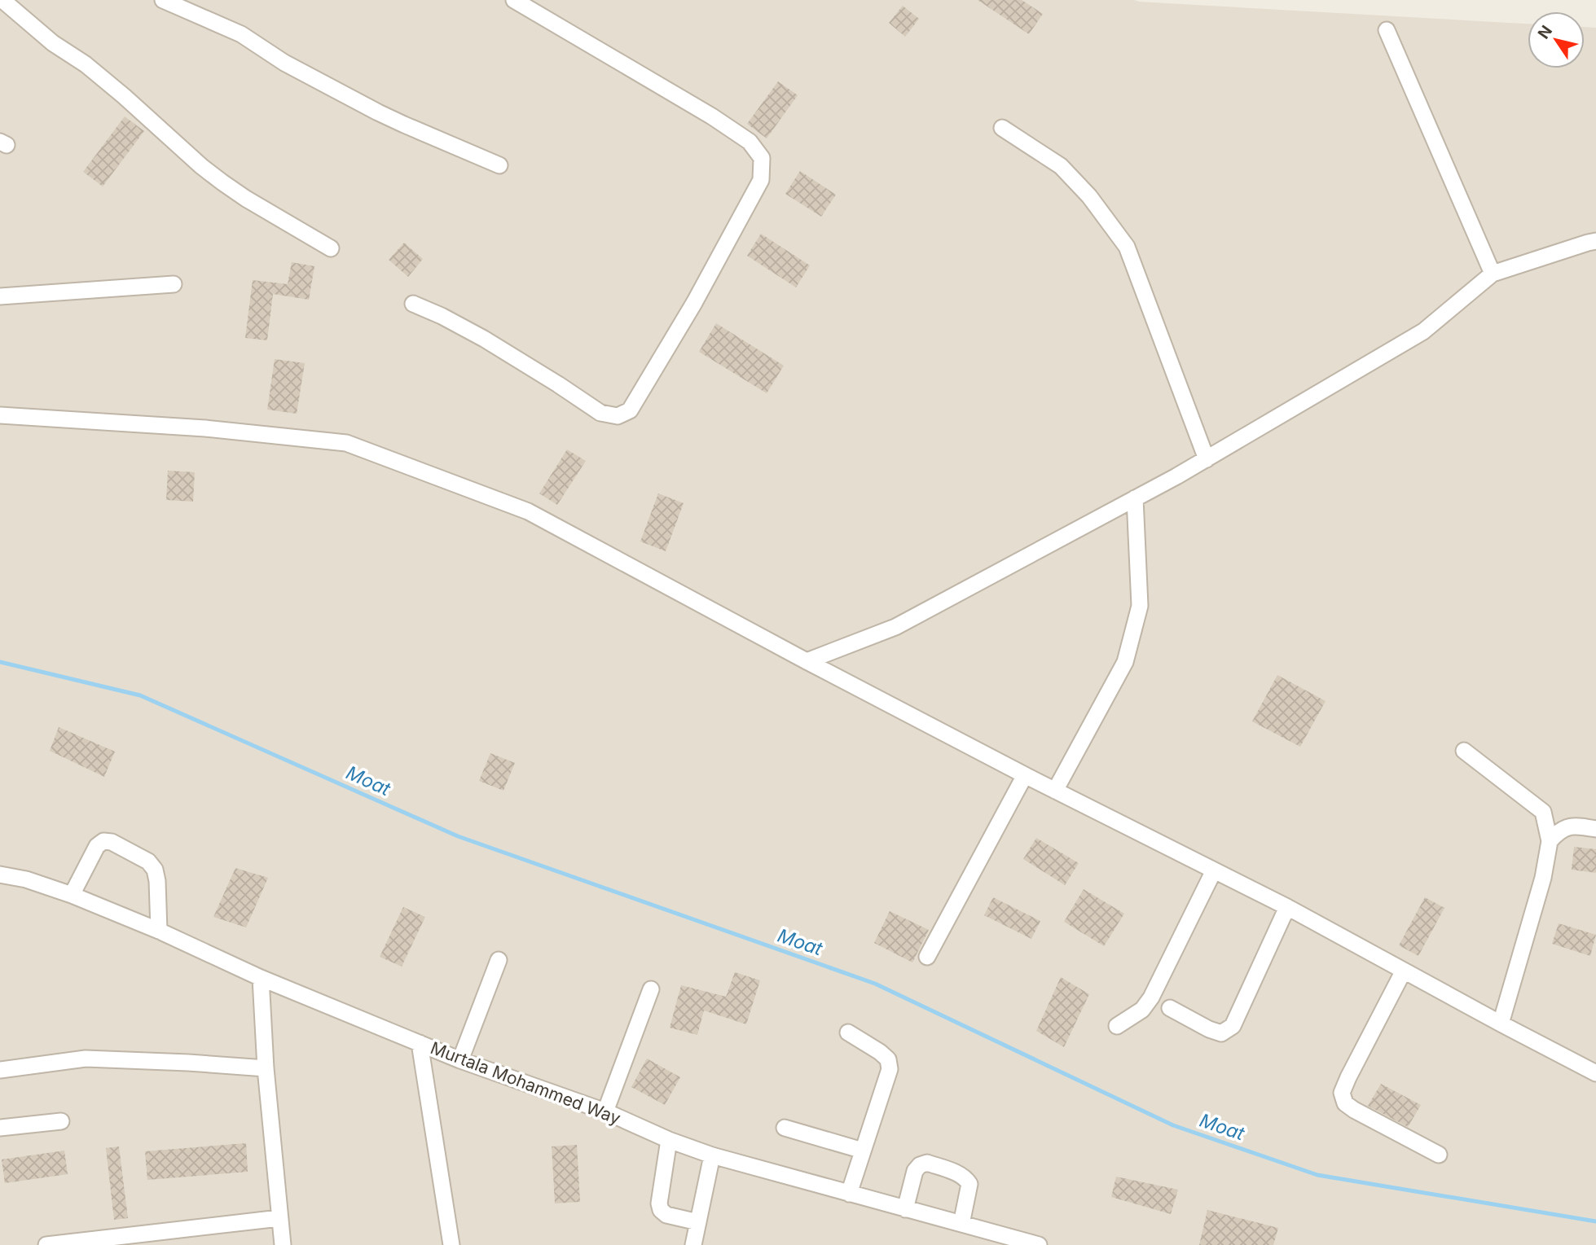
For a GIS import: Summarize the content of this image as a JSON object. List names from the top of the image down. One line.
{"streets":{"street":["Murtala Mohammed Way"]},"water":["Moat"],"north":"top left"}
